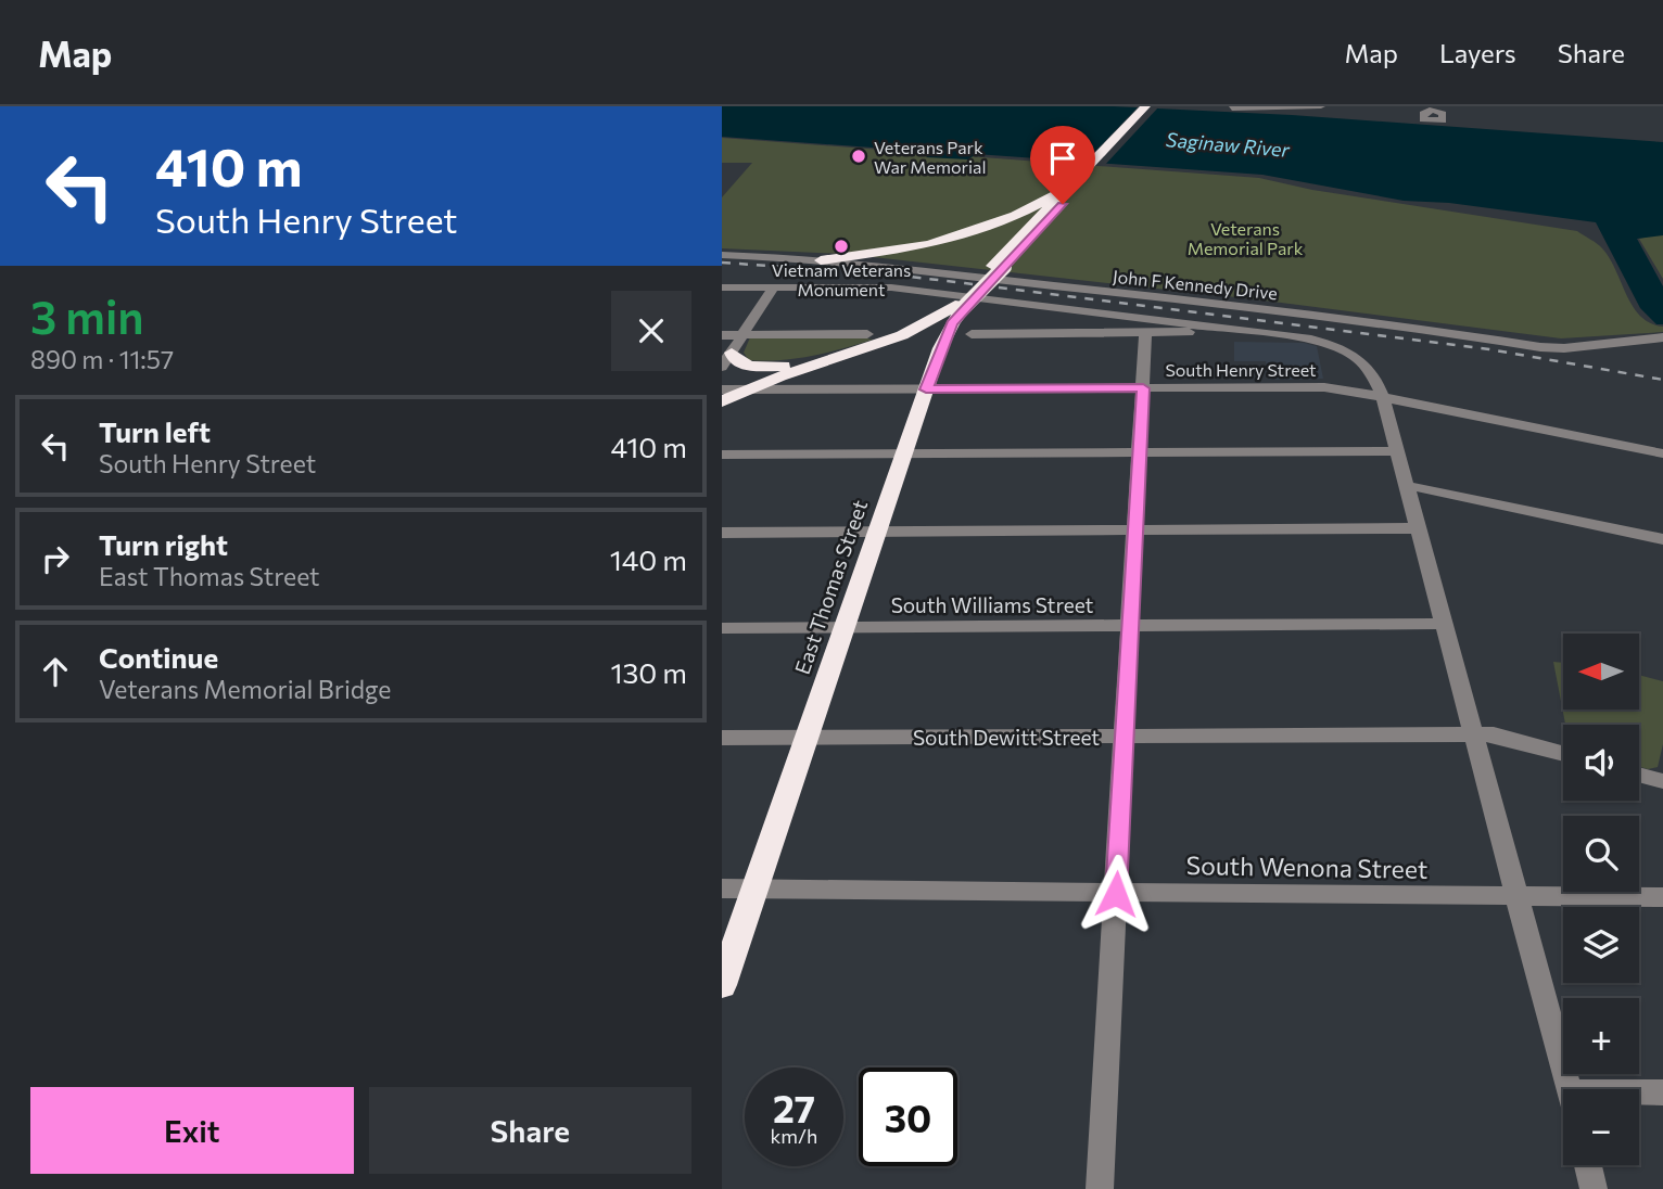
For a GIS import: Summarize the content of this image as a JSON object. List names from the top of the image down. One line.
{"streets":{"highway":["East Thomas Street"],"street":["John F Kennedy Drive","South Henry Street","South Williams Street","South Dewitt Street","South Wenona Street"]},"crossings":[["South Henry Street","East Thomas Street"],["East Thomas Street","South Williams Street"],["East Thomas Street","South Dewitt Street"],["East Thomas Street","South Wenona Street"]],"water":["Saginaw River"],"parks":["Veterans Memorial Park"],"places":["Veterans Park War Memorial","Vietnam Veterans Monument"],"north":"left","page":{"header":"Map","nav":["Map","Layers","Share"],"turn":["410 m","South Henry Street"],"heading":["3 min","890 m · 11:57"],"list":[{"name":"Turn left","note":"South Henry Street","value":"410 m"},{"name":"Turn right","note":"East Thomas Street","value":"140 m"},{"name":"Continue","note":"Veterans Memorial Bridge","value":"130 m"}],"map_buttons":["+","−"],"speed":"27 km/h","limit":"30","buttons":["Exit","Share"]}}
